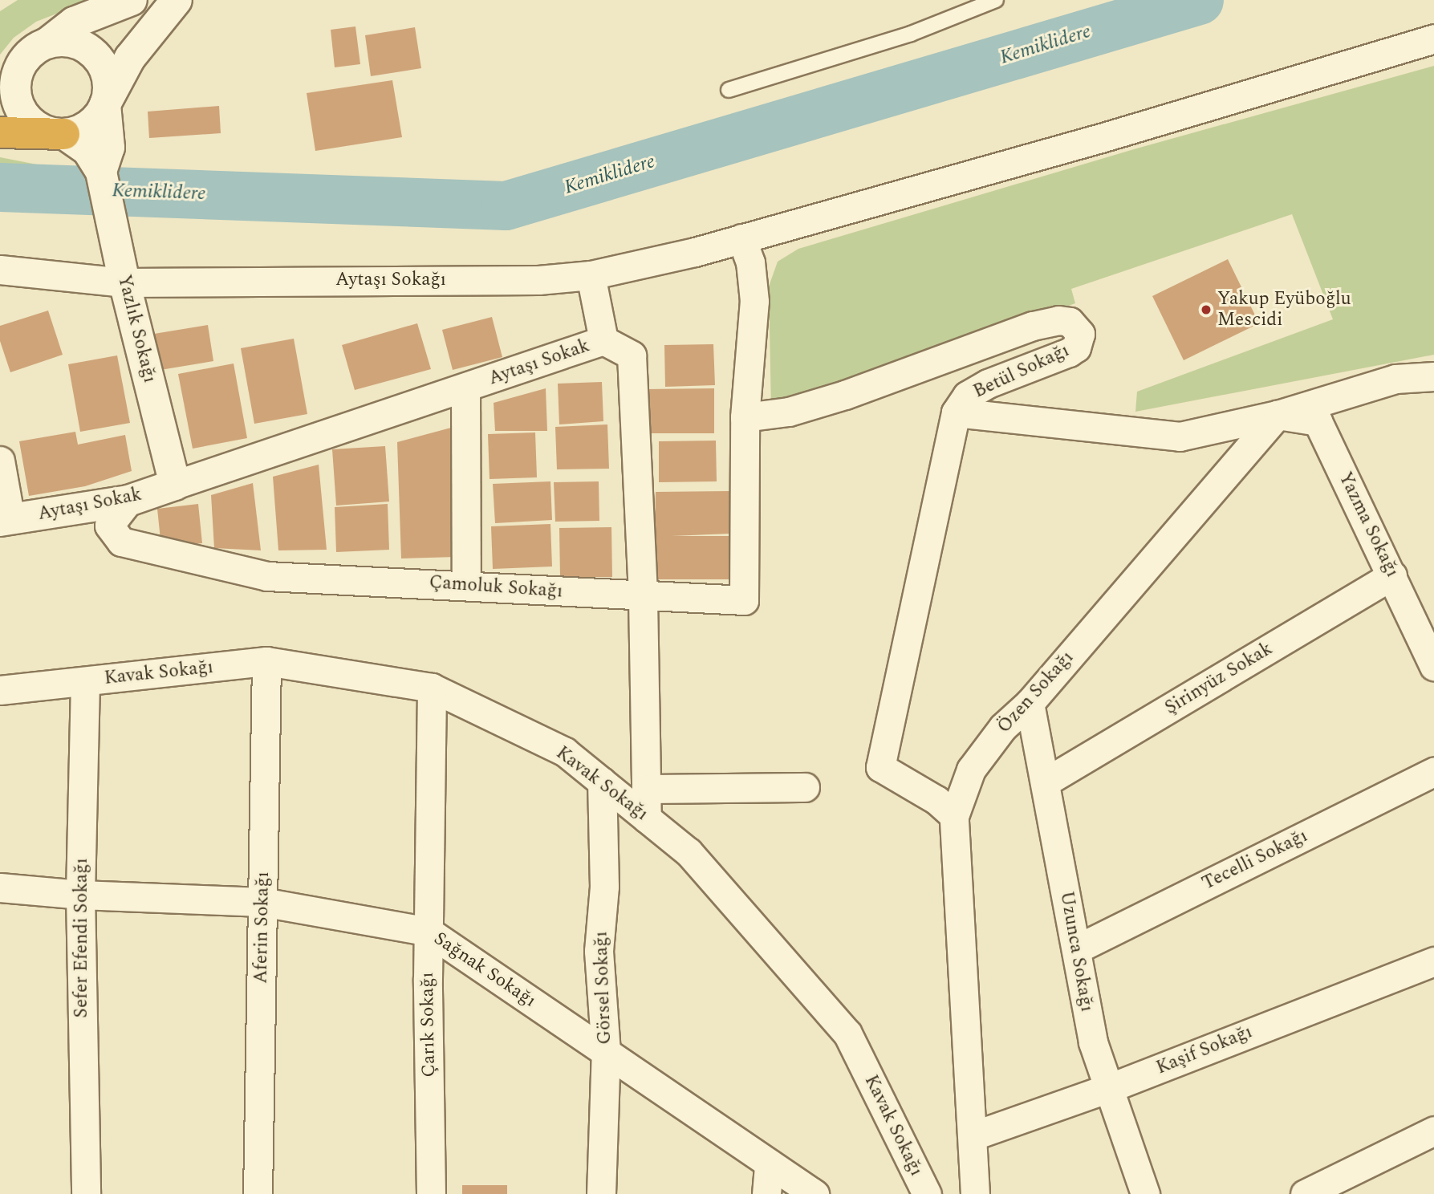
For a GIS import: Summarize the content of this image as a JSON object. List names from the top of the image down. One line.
{"streets":{"street":["Aytaşı Sokağı","Yazlık Sokağı","Aytaşı Sokak","Betül Sokağı","Yazma Sokağı","Çamoluk Sokağı","Kavak Sokağı","Şirinyüz Sokak","Özen Sokağı","Tecelli Sokağı","Aferin Sokağı","Sefer Efendi Sokağı","Uzunca Sokağı","Sağnak Sokağı","Görsel Sokağı","Çarık Sokağı","Kaşif Sokağı"]},"crossings":[["Aytaşı Sokağı","Yazlık Sokağı"],["Yazlık Sokağı","Aytaşı Sokak"],["Aytaşı Sokak","Çamoluk Sokağı"],["Aytaşı Sokak","Kavak Sokağı"],["Betül Sokağı","Çamoluk Sokağı"],["Betül Sokağı","Özen Sokağı"],["Yazma Sokağı","Şirinyüz Sokak"],["Yazma Sokağı","Özen Sokağı"],["Kavak Sokağı","Aferin Sokağı"],["Kavak Sokağı","Sefer Efendi Sokağı"],["Kavak Sokağı","Görsel Sokağı"],["Kavak Sokağı","Çarık Sokağı"],["Şirinyüz Sokak","Uzunca Sokağı"],["Özen Sokağı","Uzunca Sokağı"],["Özen Sokağı","Kaşif Sokağı"],["Tecelli Sokağı","Uzunca Sokağı"],["Aferin Sokağı","Sağnak Sokağı"],["Sefer Efendi Sokağı","Sağnak Sokağı"],["Uzunca Sokağı","Kaşif Sokağı"],["Sağnak Sokağı","Görsel Sokağı"],["Sağnak Sokağı","Çarık Sokağı"]],"water":["Kemiklidere"],"places":["Yakup Eyüboğlu Mescidi"]}
